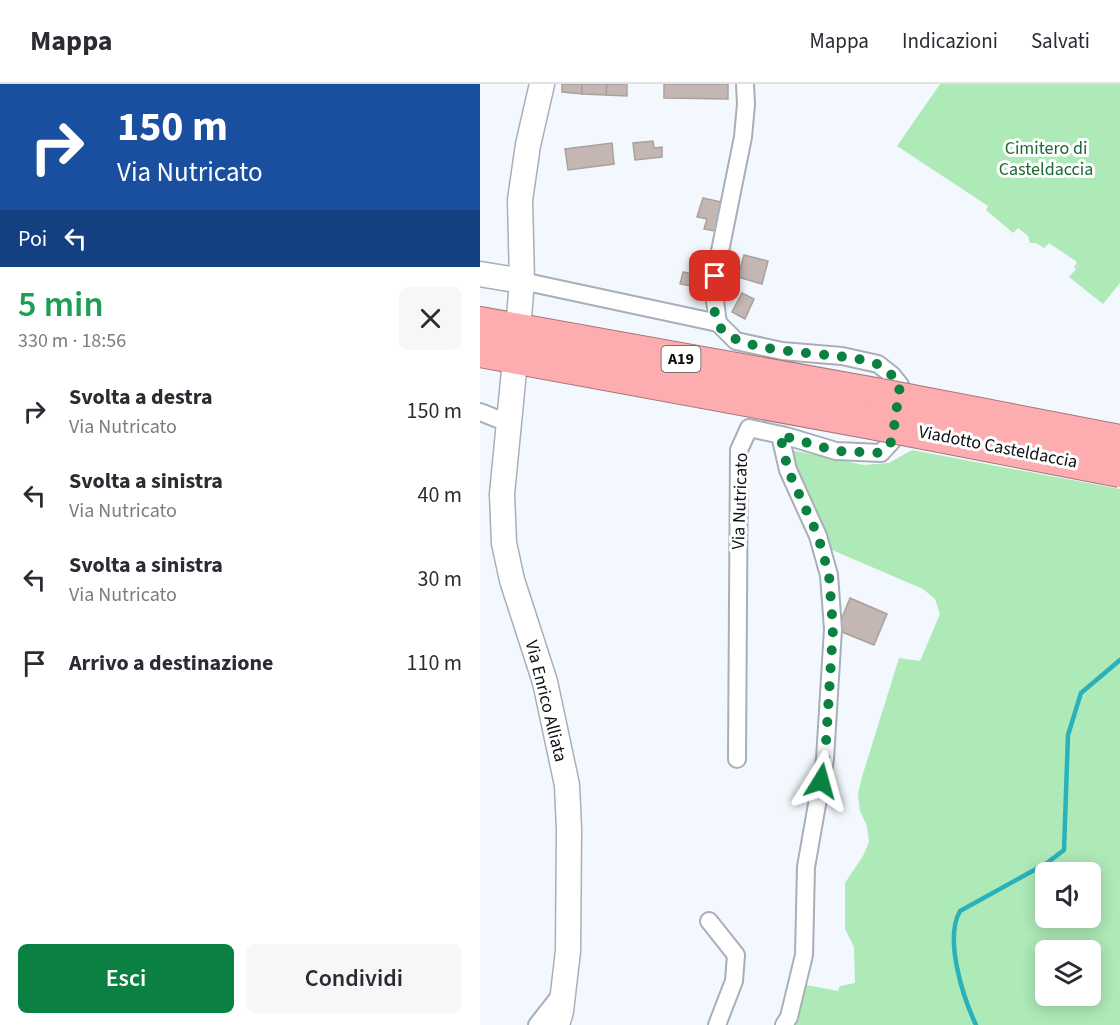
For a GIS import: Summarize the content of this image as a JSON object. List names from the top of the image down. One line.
{"streets":{"highway":["A19","Viadotto Casteldaccia"],"street":["Via Nutricato","Via Enrico Alliata"]},"crossings":[["A19","Viadotto Casteldaccia"]],"parks":["Cimitero di Casteldaccia"],"page":{"header":"Mappa","nav":["Mappa","Indicazioni","Salvati"],"turn":["150 m","Via Nutricato"],"then":"Poi","heading":["5 min","330 m · 18:56"],"list":[{"name":"Svolta a destra","note":"Via Nutricato","value":"150 m"},{"name":"Svolta a sinistra","note":"Via Nutricato","value":"40 m"},{"name":"Svolta a sinistra","note":"Via Nutricato","value":"30 m"},{"name":"Arrivo a destinazione","value":"110 m"}],"buttons":["Esci","Condividi"]}}
